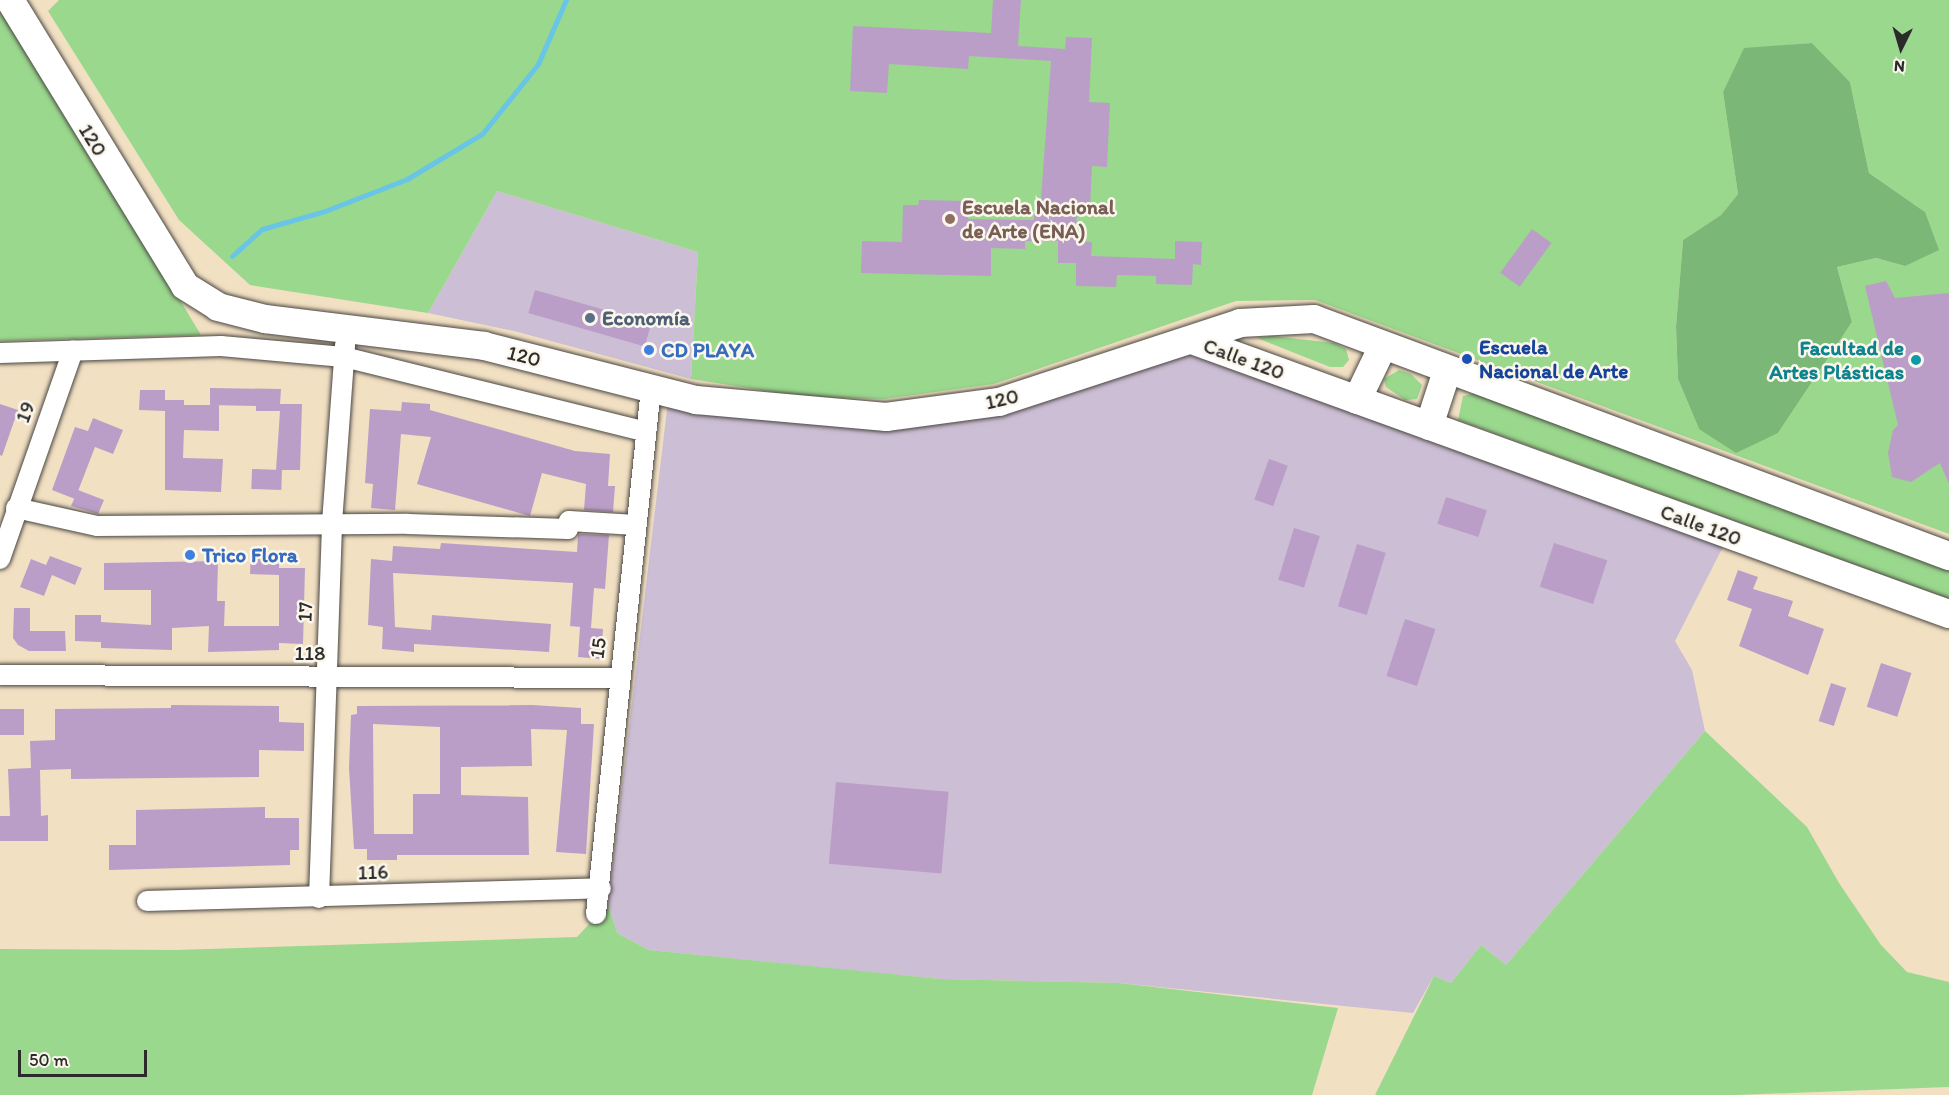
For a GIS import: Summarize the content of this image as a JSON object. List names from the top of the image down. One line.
{"streets":{"main road":["120","Calle 120"],"street":["19","17","15","118","116"]},"crossings":[["120","Calle 120"],["120","17"],["120","15"],["17","118"],["17","116"],["15","118"],["15","116"]],"places":["Escuela Nacional de Arte (ENA)","Economía","CD PLAYA","Escuela Nacional de Arte","Facultad de Artes Plásticas","Trico Flora"],"scale_bar":"50 m","north":"bottom"}
